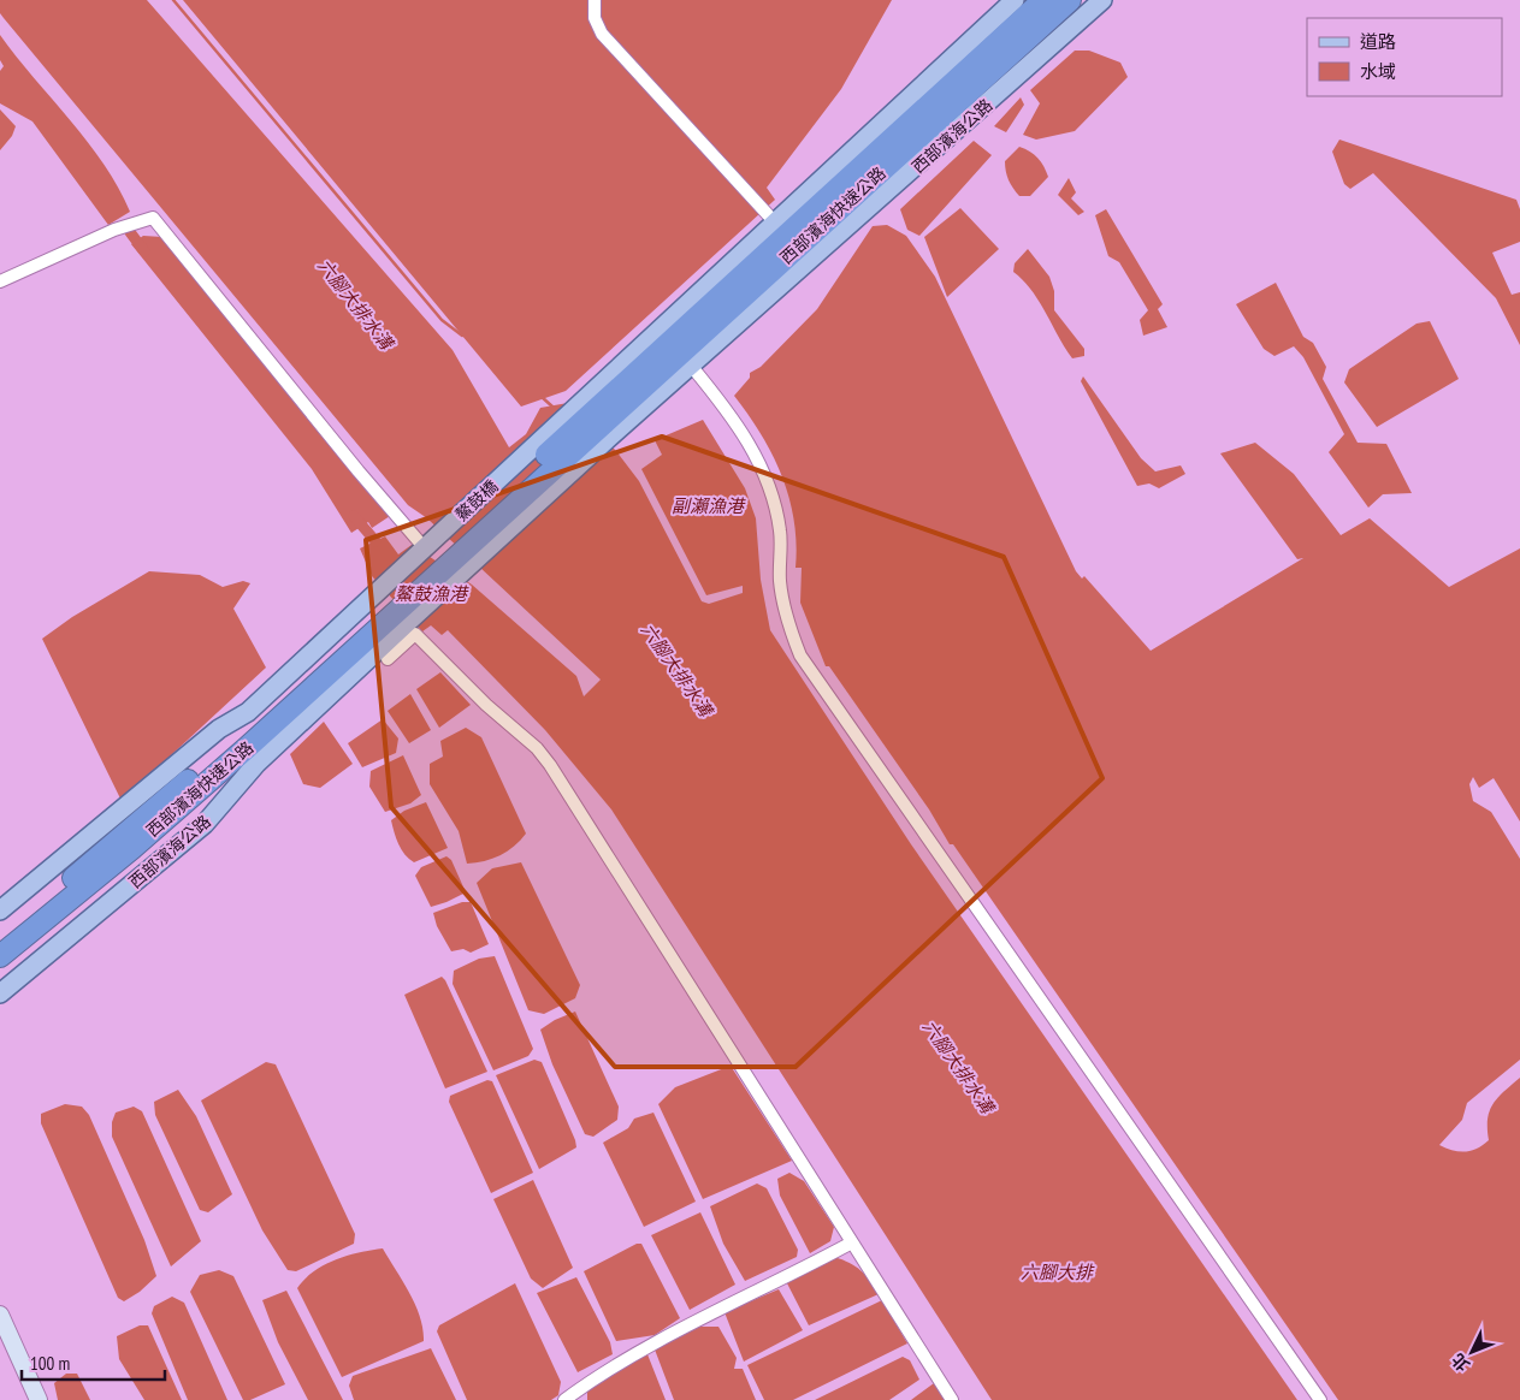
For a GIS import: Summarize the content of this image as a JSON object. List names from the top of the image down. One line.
{"streets":{"highway":["西部濱海快速公路","鰲鼓橋"],"main road":["西部濱海公路"]},"crossings":[["西部濱海公路","西部濱海快速公路"],["西部濱海公路","鰲鼓橋"],["西部濱海快速公路","鰲鼓橋"]],"water":["六腳大排水溝","副瀨漁港","鰲鼓漁港","六腳大排"],"legend":["道路","水域"],"scale_bar":"100 m","north":"bottom left"}
